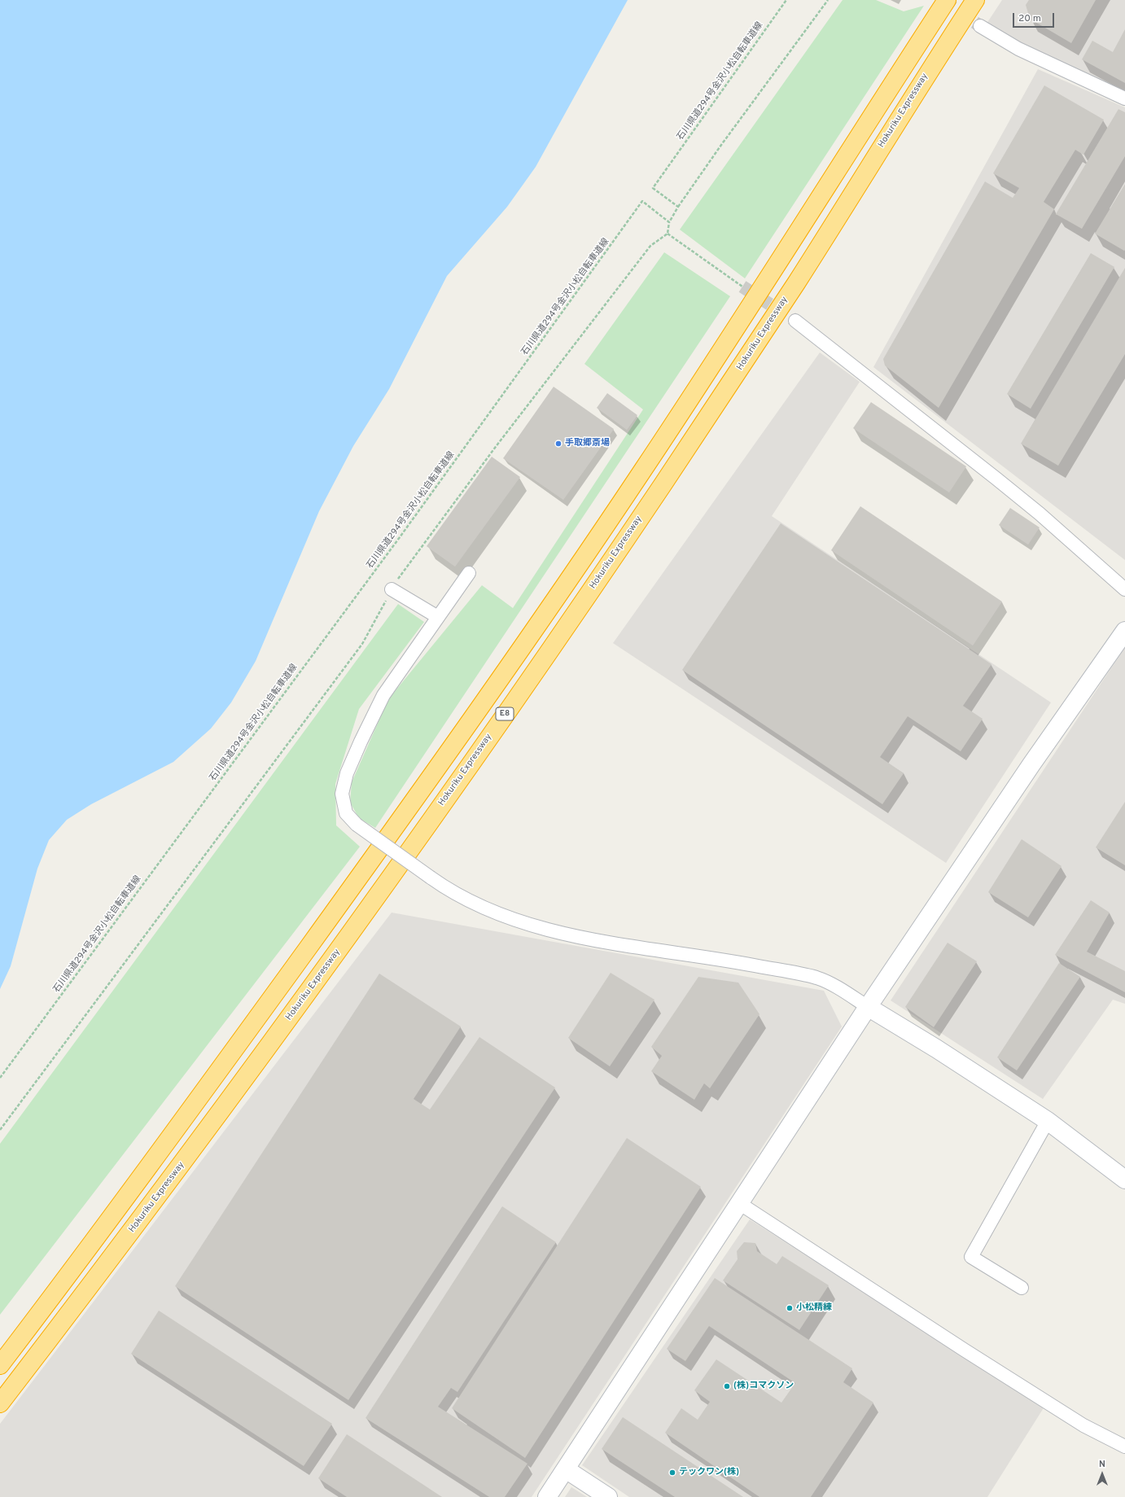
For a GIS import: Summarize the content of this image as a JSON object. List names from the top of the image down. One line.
{"streets":{"highway":["Hokuriku Expressway","E8"],"path":["石川県道294号金沢小松自転車道線"]},"places":["手取郷斎場","小松精練","(株)コマクソン","テックワン(株)"],"scale_bar":"20 m","north":"top"}
